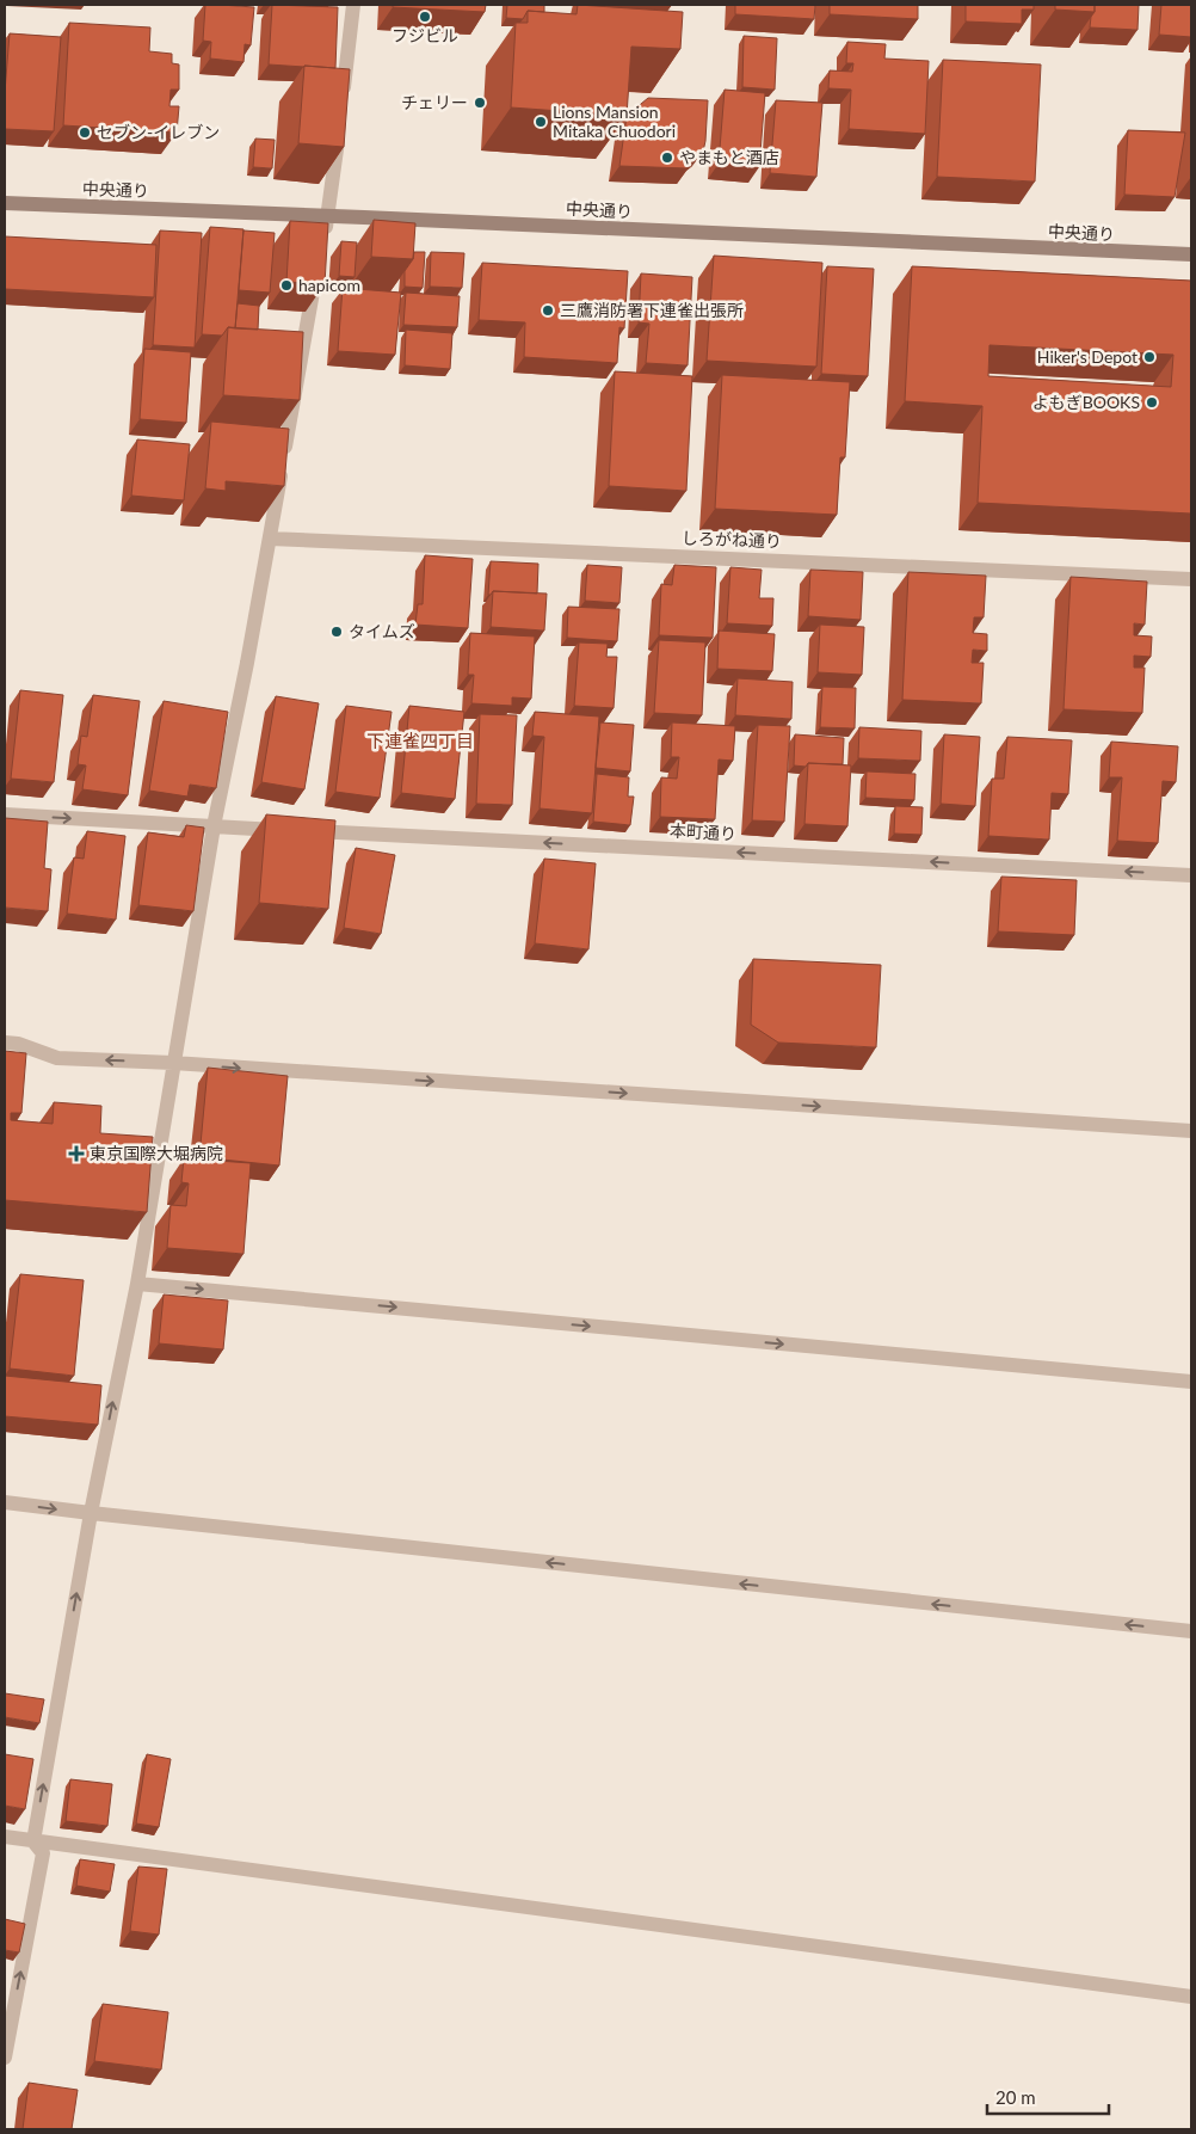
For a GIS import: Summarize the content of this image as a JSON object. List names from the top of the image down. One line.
{"streets":{"street":["中央通り","しろがね通り","本町通り"]},"districts":["下連雀四丁目"],"places":{"other":["フジビル","チェリー","Lions Mansion Mitaka Chuodori","セブン-イレブン","やまもと酒店","hapicom","三鷹消防署下連雀出張所","Hiker's Depot","よもぎBOOKS","タイムズ"],"health":["東京国際大堀病院"]},"scale_bar":"20 m"}
